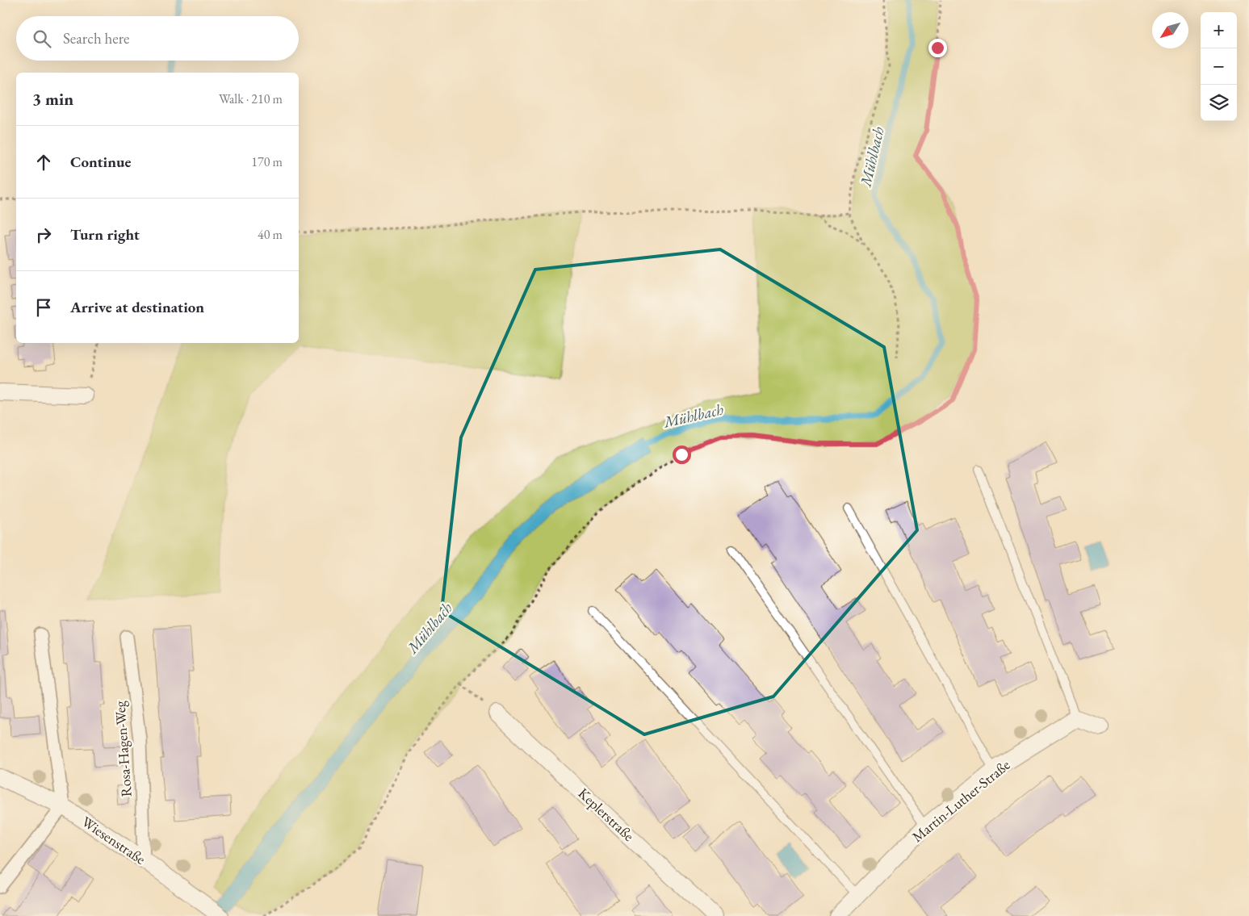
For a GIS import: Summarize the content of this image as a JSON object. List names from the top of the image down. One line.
{"streets":{"street":["Rosa-Hagen-Weg","Martin-Luther-Straße","Keplerstraße","Wiesenstraße"]},"crossings":[["Rosa-Hagen-Weg","Wiesenstraße"]],"water":["Mühlbach"],"north":"bottom left","page":{"map_buttons":["+","−"],"search":"Search here","heading":["3 min","Walk · 210 m"],"list":[["Continue","170 m"],["Turn right","40 m"],"Arrive at destination"]}}
